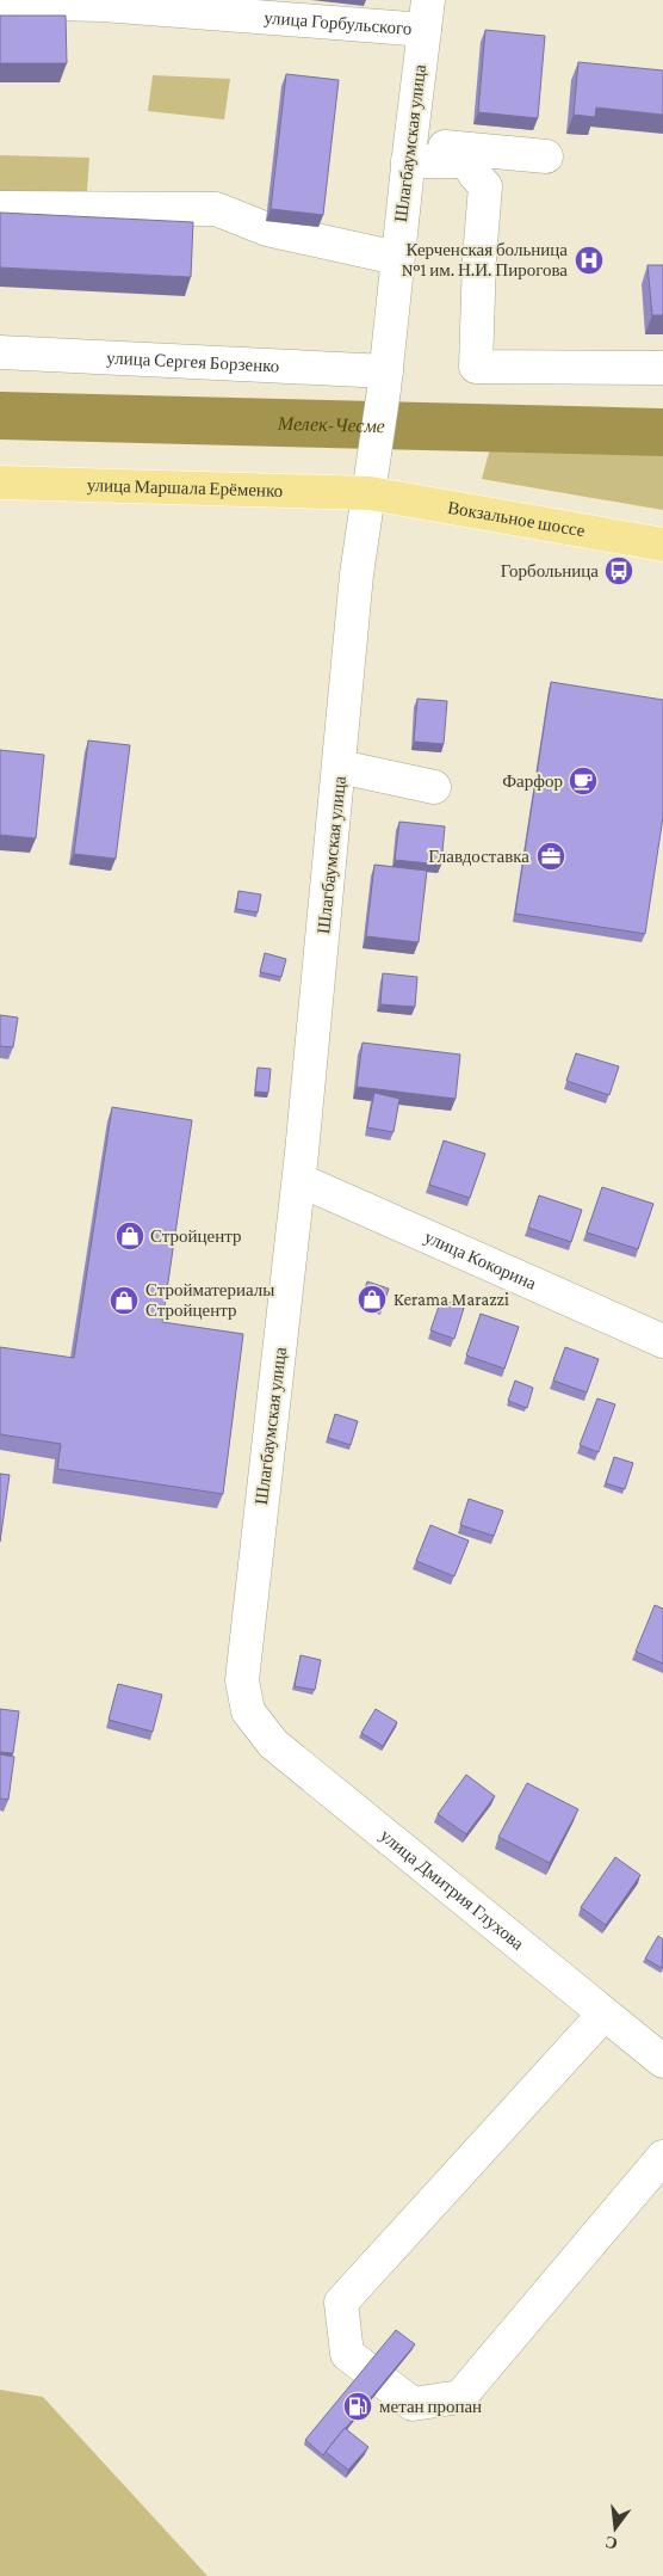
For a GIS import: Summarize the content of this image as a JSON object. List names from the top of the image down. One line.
{"streets":{"main road":["улица Маршала Ерёменко","Вокзальное шоссе"],"street":["улица Горбульского","Шлагбаумская улица","улица Сергея Борзенко","улица Кокорина","улица Дмитрия Глухова"]},"crossings":[["улица Горбульского","Шлагбаумская улица"],["Шлагбаумская улица","улица Сергея Борзенко"],["Шлагбаумская улица","улица Маршала Ерёменко"],["Шлагбаумская улица","Вокзальное шоссе"],["Шлагбаумская улица","улица Кокорина"],["Шлагбаумская улица","улица Дмитрия Глухова"],["улица Маршала Ерёменко","Вокзальное шоссе"]],"water":["Мелек-Чесме"],"places":{"hospital":["Керченская больница №1 им. Н.И. Пирогова"],"bus stop":["Горбольница"],"cafe":["Фарфор"],"office":["Главдоставка"],"shop":["Стройцентр","Kerama Marazzi","Стройматериалы Стройцентр"],"fuel station":["метан пропан"]},"north":"bottom"}
